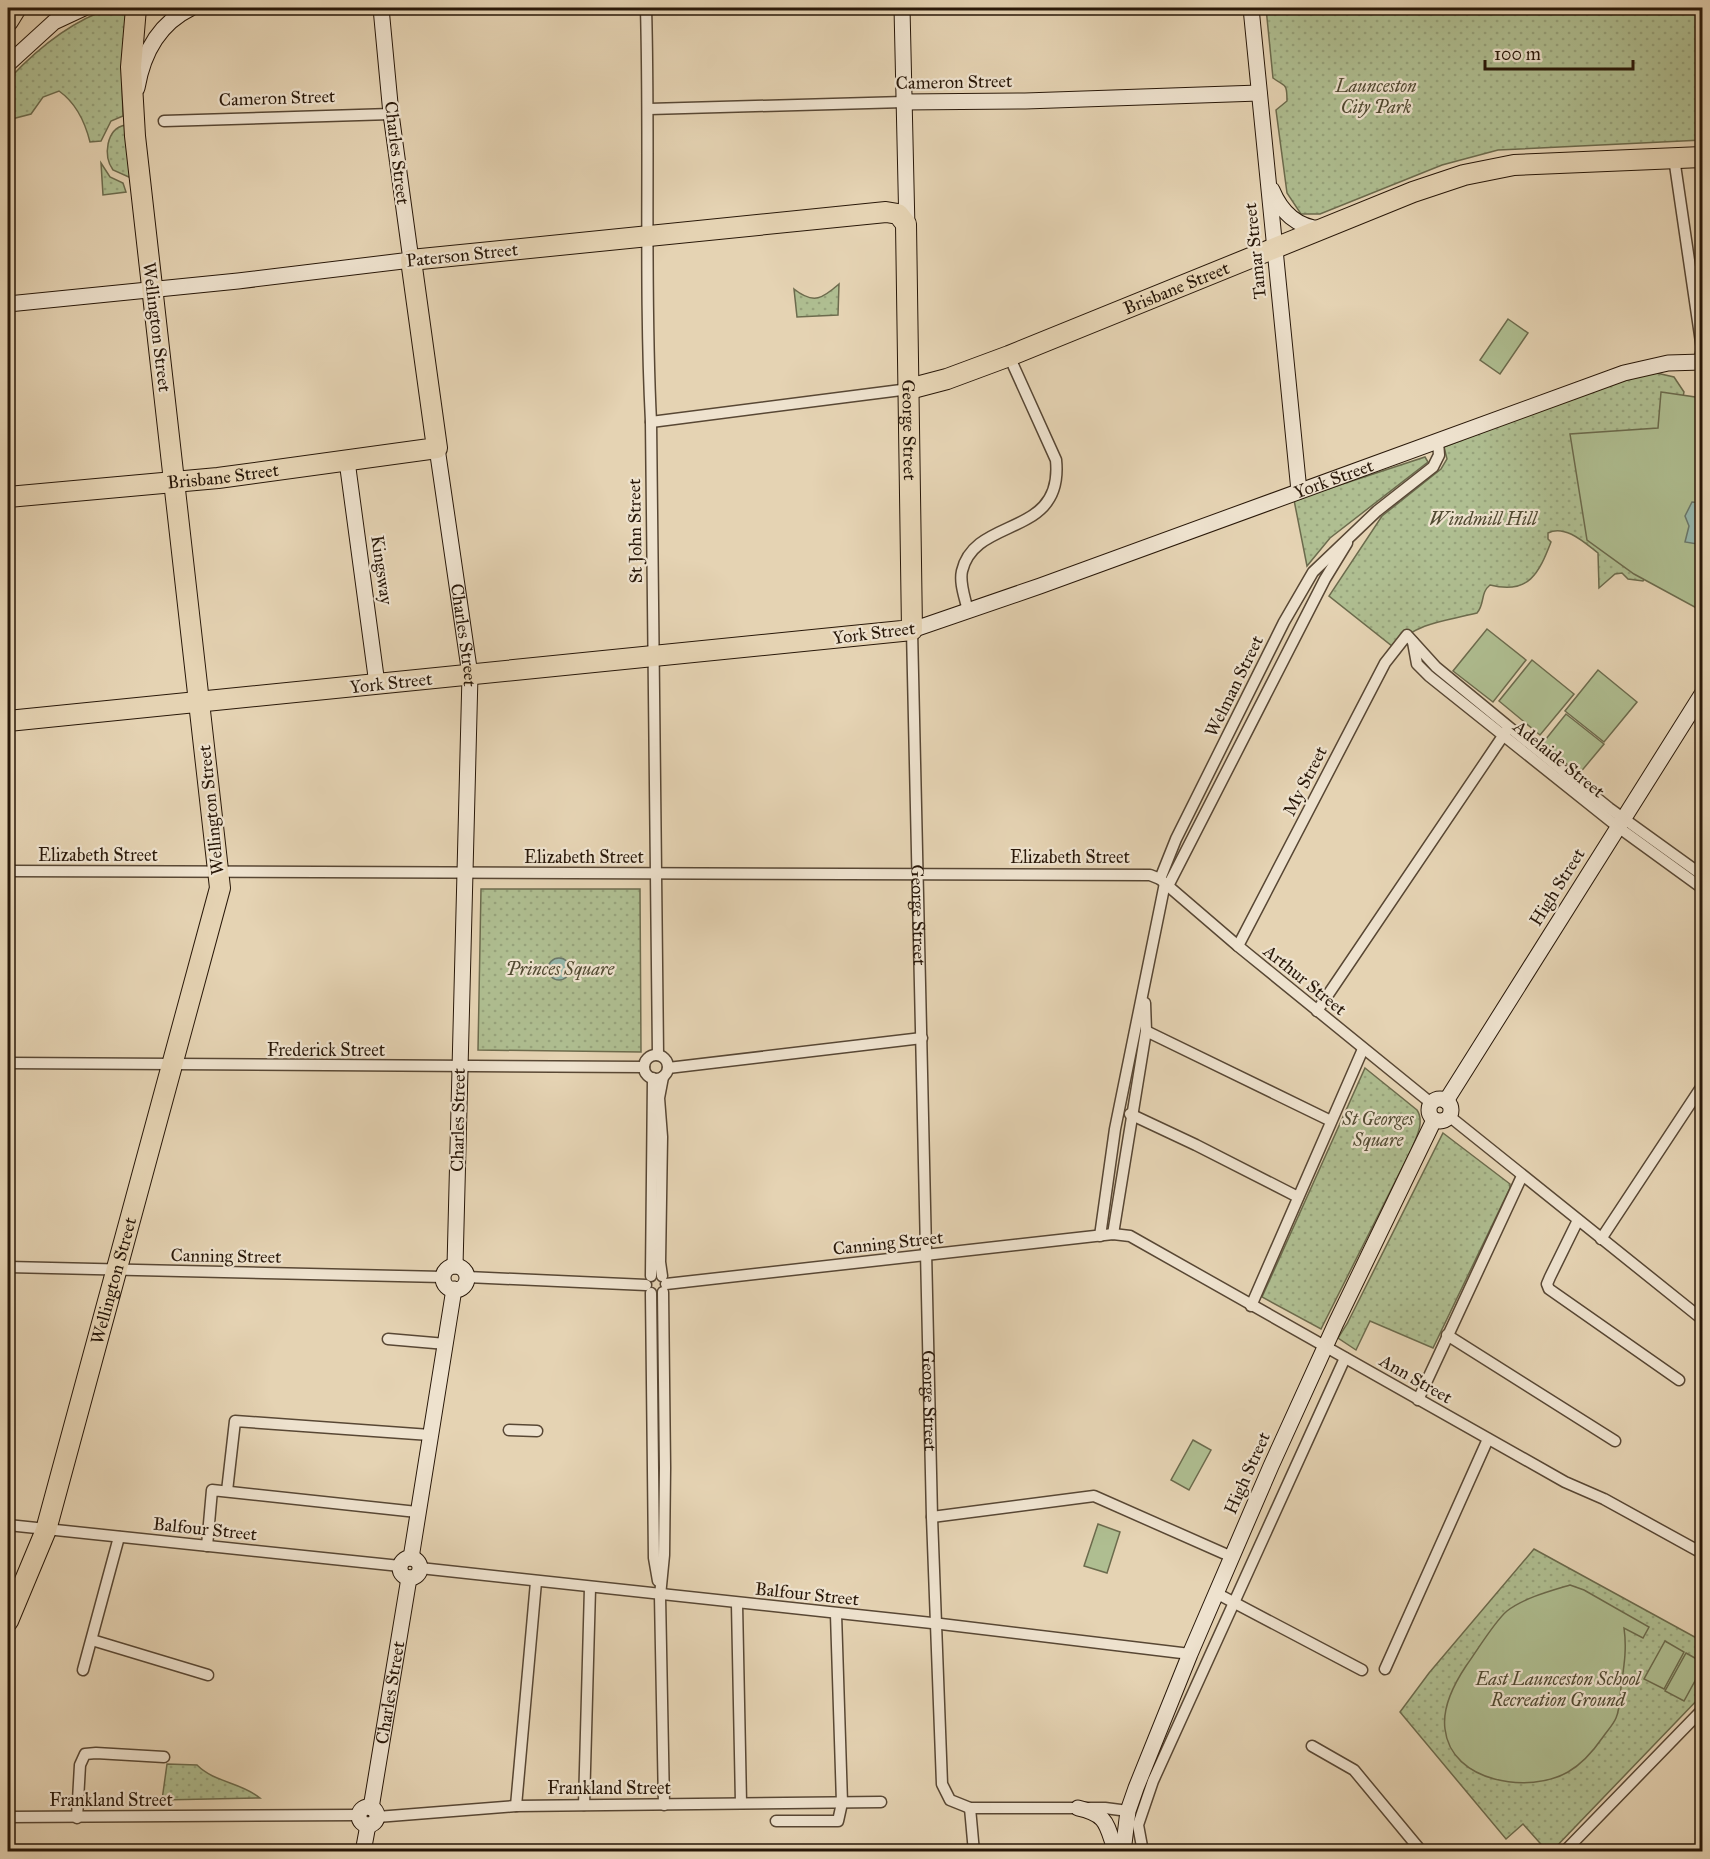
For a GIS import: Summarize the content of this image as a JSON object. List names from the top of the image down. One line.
{"streets":{"highway":["Charles Street","Paterson Street","Brisbane Street","Wellington Street","George Street","York Street"],"street":["Cameron Street","Tamar Street","St John Street","Kingsway","Welman Street","Adelaide Street","My Street","Elizabeth Street","High Street","Arthur Street","Frederick Street","Canning Street","Ann Street","Balfour Street","Frankland Street"]},"crossings":[["Cameron Street","Charles Street"],["Cameron Street","Tamar Street"],["Cameron Street","George Street"],["Cameron Street","St John Street"],["Charles Street","Paterson Street"],["Charles Street","Brisbane Street"],["Charles Street","York Street"],["Charles Street","Elizabeth Street"],["Charles Street","Frederick Street"],["Charles Street","Canning Street"],["Charles Street","Balfour Street"],["Charles Street","Frankland Street"],["Tamar Street","Brisbane Street"],["Tamar Street","York Street"],["Paterson Street","Wellington Street"],["Paterson Street","St John Street"],["Brisbane Street","Wellington Street"],["Brisbane Street","George Street"],["Brisbane Street","St John Street"],["Brisbane Street","Kingsway"],["Wellington Street","York Street"],["Wellington Street","Elizabeth Street"],["Wellington Street","Frederick Street"],["Wellington Street","Canning Street"],["Wellington Street","Balfour Street"],["George Street","York Street"],["George Street","Elizabeth Street"],["George Street","Canning Street"],["George Street","Balfour Street"],["York Street","St John Street"],["York Street","Kingsway"],["York Street","Welman Street"],["St John Street","Elizabeth Street"],["St John Street","Frederick Street"],["Welman Street","Elizabeth Street"],["Welman Street","Arthur Street"],["Welman Street","Canning Street"],["Welman Street","Ann Street"],["Adelaide Street","My Street"],["Adelaide Street","High Street"],["My Street","Arthur Street"],["Elizabeth Street","Arthur Street"],["High Street","Arthur Street"],["High Street","Ann Street"],["High Street","Balfour Street"],["Canning Street","Ann Street"]],"parks":["Launceston City Park","Windmill Hill","Princes Square","St Georges Square","East Launceston School Recreation Ground"],"scale_bar":"100 m"}
